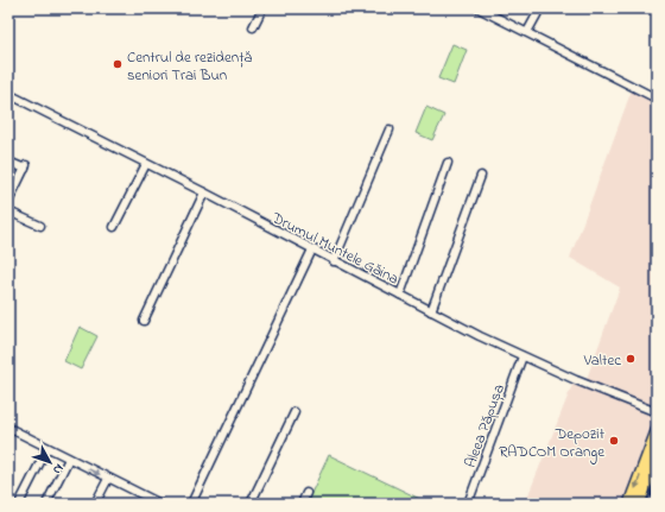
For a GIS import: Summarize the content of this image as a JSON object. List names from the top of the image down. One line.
{"streets":{"street":["Drumul Muntele Găina","Aleea Păpușa"]},"crossings":[["Drumul Muntele Găina","Aleea Păpușa"]],"places":["Centrul de rezidență seniori Trai Bun","Valtec","Depozit RADCOM Orange"],"north":"bottom right"}
